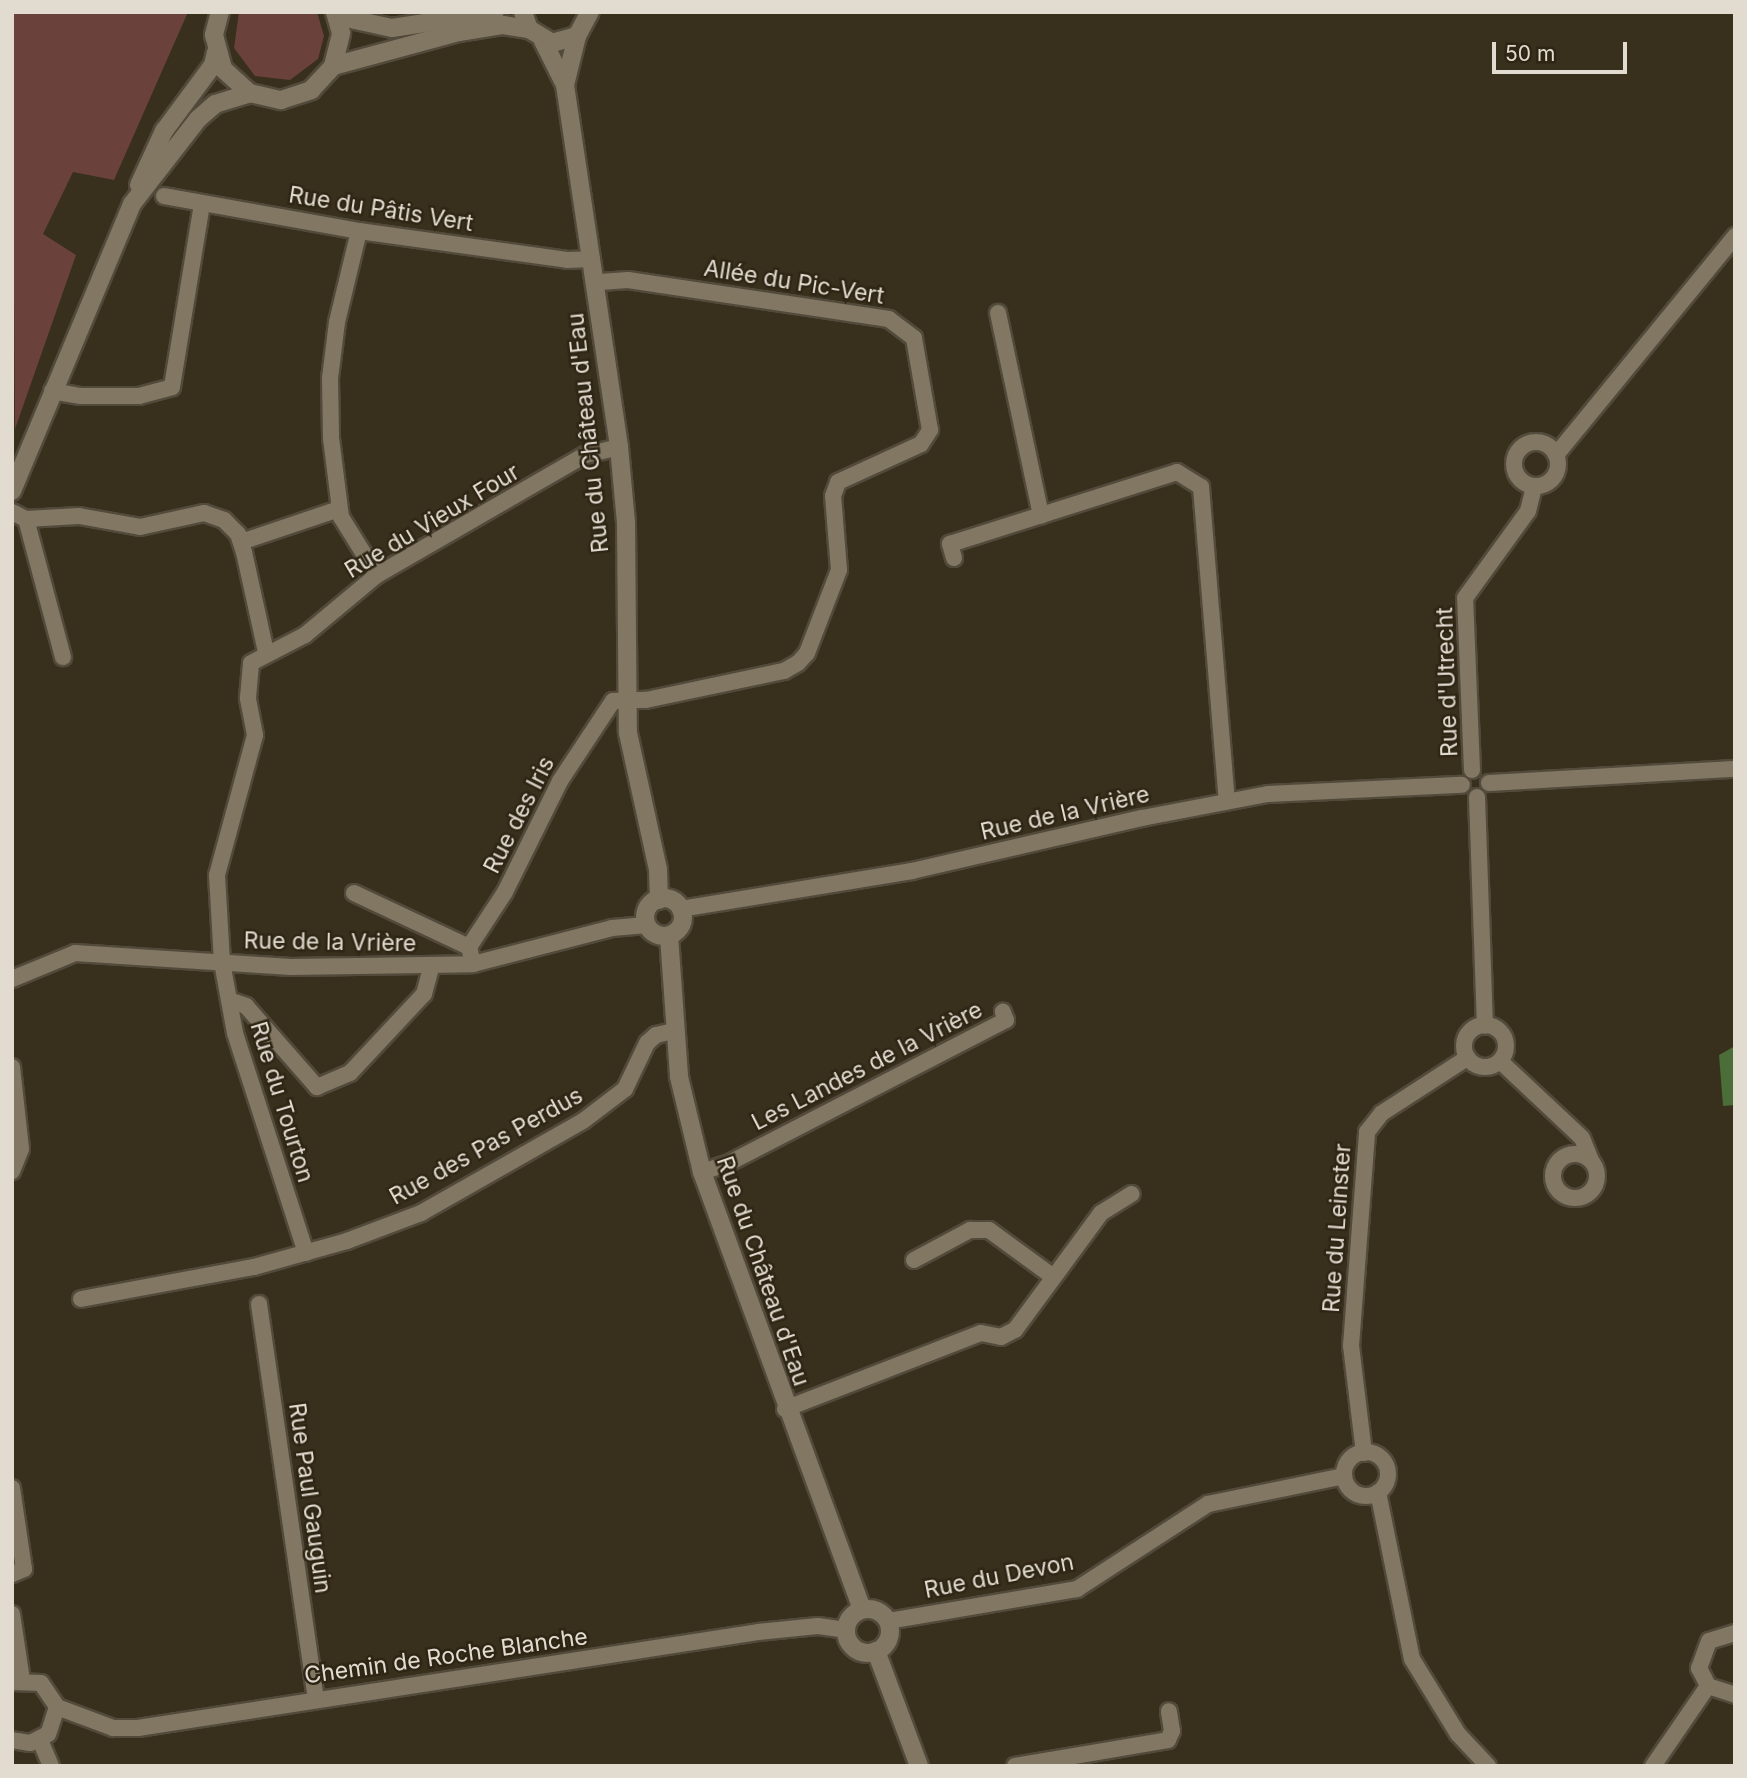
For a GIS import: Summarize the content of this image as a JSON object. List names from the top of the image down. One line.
{"streets":{"street":["Rue du Pâtis Vert","Allée du Pic-Vert","Rue du Château d'Eau","Rue du Vieux Four","Rue d'Utrecht","Rue de la Vrière","Rue des Iris","Les Landes de la Vrière","Rue du Tourton","Rue des Pas Perdus","Rue du Leinster","Rue Paul Gauguin","Rue du Devon","Chemin de Roche Blanche"]},"crossings":[["Rue du Pâtis Vert","Rue du Château d'Eau"],["Allée du Pic-Vert","Rue du Château d'Eau"],["Allée du Pic-Vert","Rue des Iris"],["Rue du Château d'Eau","Rue du Vieux Four"],["Rue du Château d'Eau","Rue de la Vrière"],["Rue du Château d'Eau","Rue des Iris"],["Rue du Château d'Eau","Les Landes de la Vrière"],["Rue du Château d'Eau","Rue des Pas Perdus"],["Rue du Château d'Eau","Rue du Devon"],["Rue du Château d'Eau","Chemin de Roche Blanche"],["Rue d'Utrecht","Rue de la Vrière"],["Rue de la Vrière","Rue du Tourton"],["Rue du Tourton","Rue des Pas Perdus"],["Rue du Leinster","Rue du Devon"],["Rue Paul Gauguin","Chemin de Roche Blanche"],["Rue du Devon","Chemin de Roche Blanche"]],"scale_bar":"50 m"}
